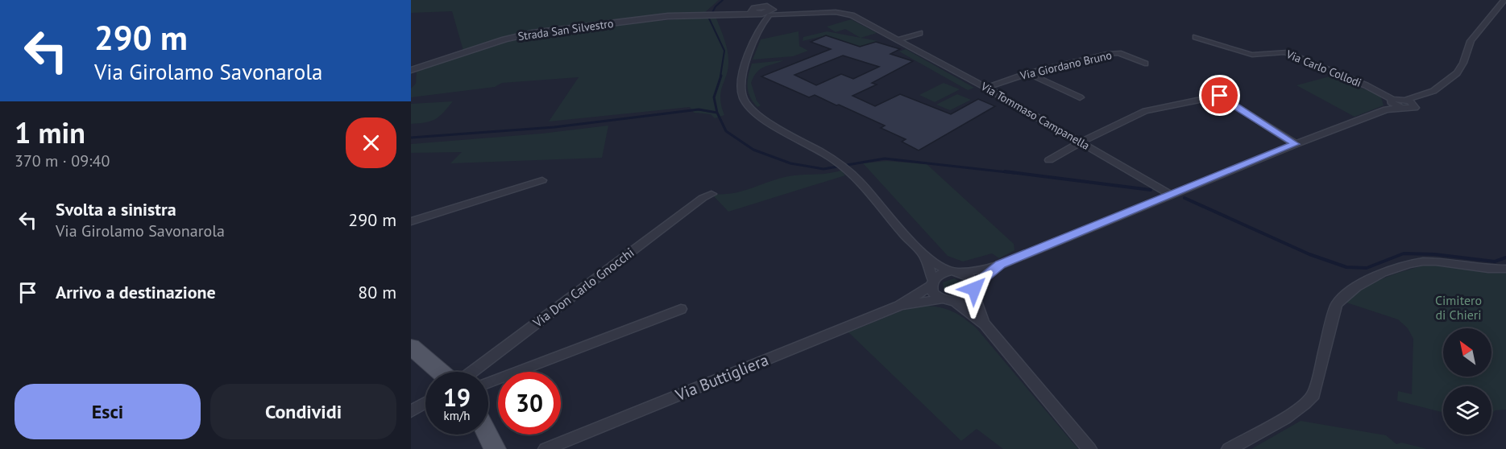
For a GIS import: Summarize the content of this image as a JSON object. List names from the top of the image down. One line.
{"streets":{"street":["Strada San Silvestro","Via Giordano Bruno","Via Carlo Collodi","Via Tommaso Campanella","Via Don Carlo Gnocchi","Via Buttigliera"]},"crossings":[["Strada San Silvestro","Via Tommaso Campanella"],["Via Giordano Bruno","Via Tommaso Campanella"]],"parks":["Cimitero di Chieri"],"north":"top left","page":{"turn":["290 m","Via Girolamo Savonarola"],"heading":["1 min","370 m · 09:40"],"list":[{"name":"Svolta a sinistra","note":"Via Girolamo Savonarola","value":"290 m"},{"name":"Arrivo a destinazione","value":"80 m"}],"speed":"19 km/h","limit":"30","buttons":["Esci","Condividi"]}}
